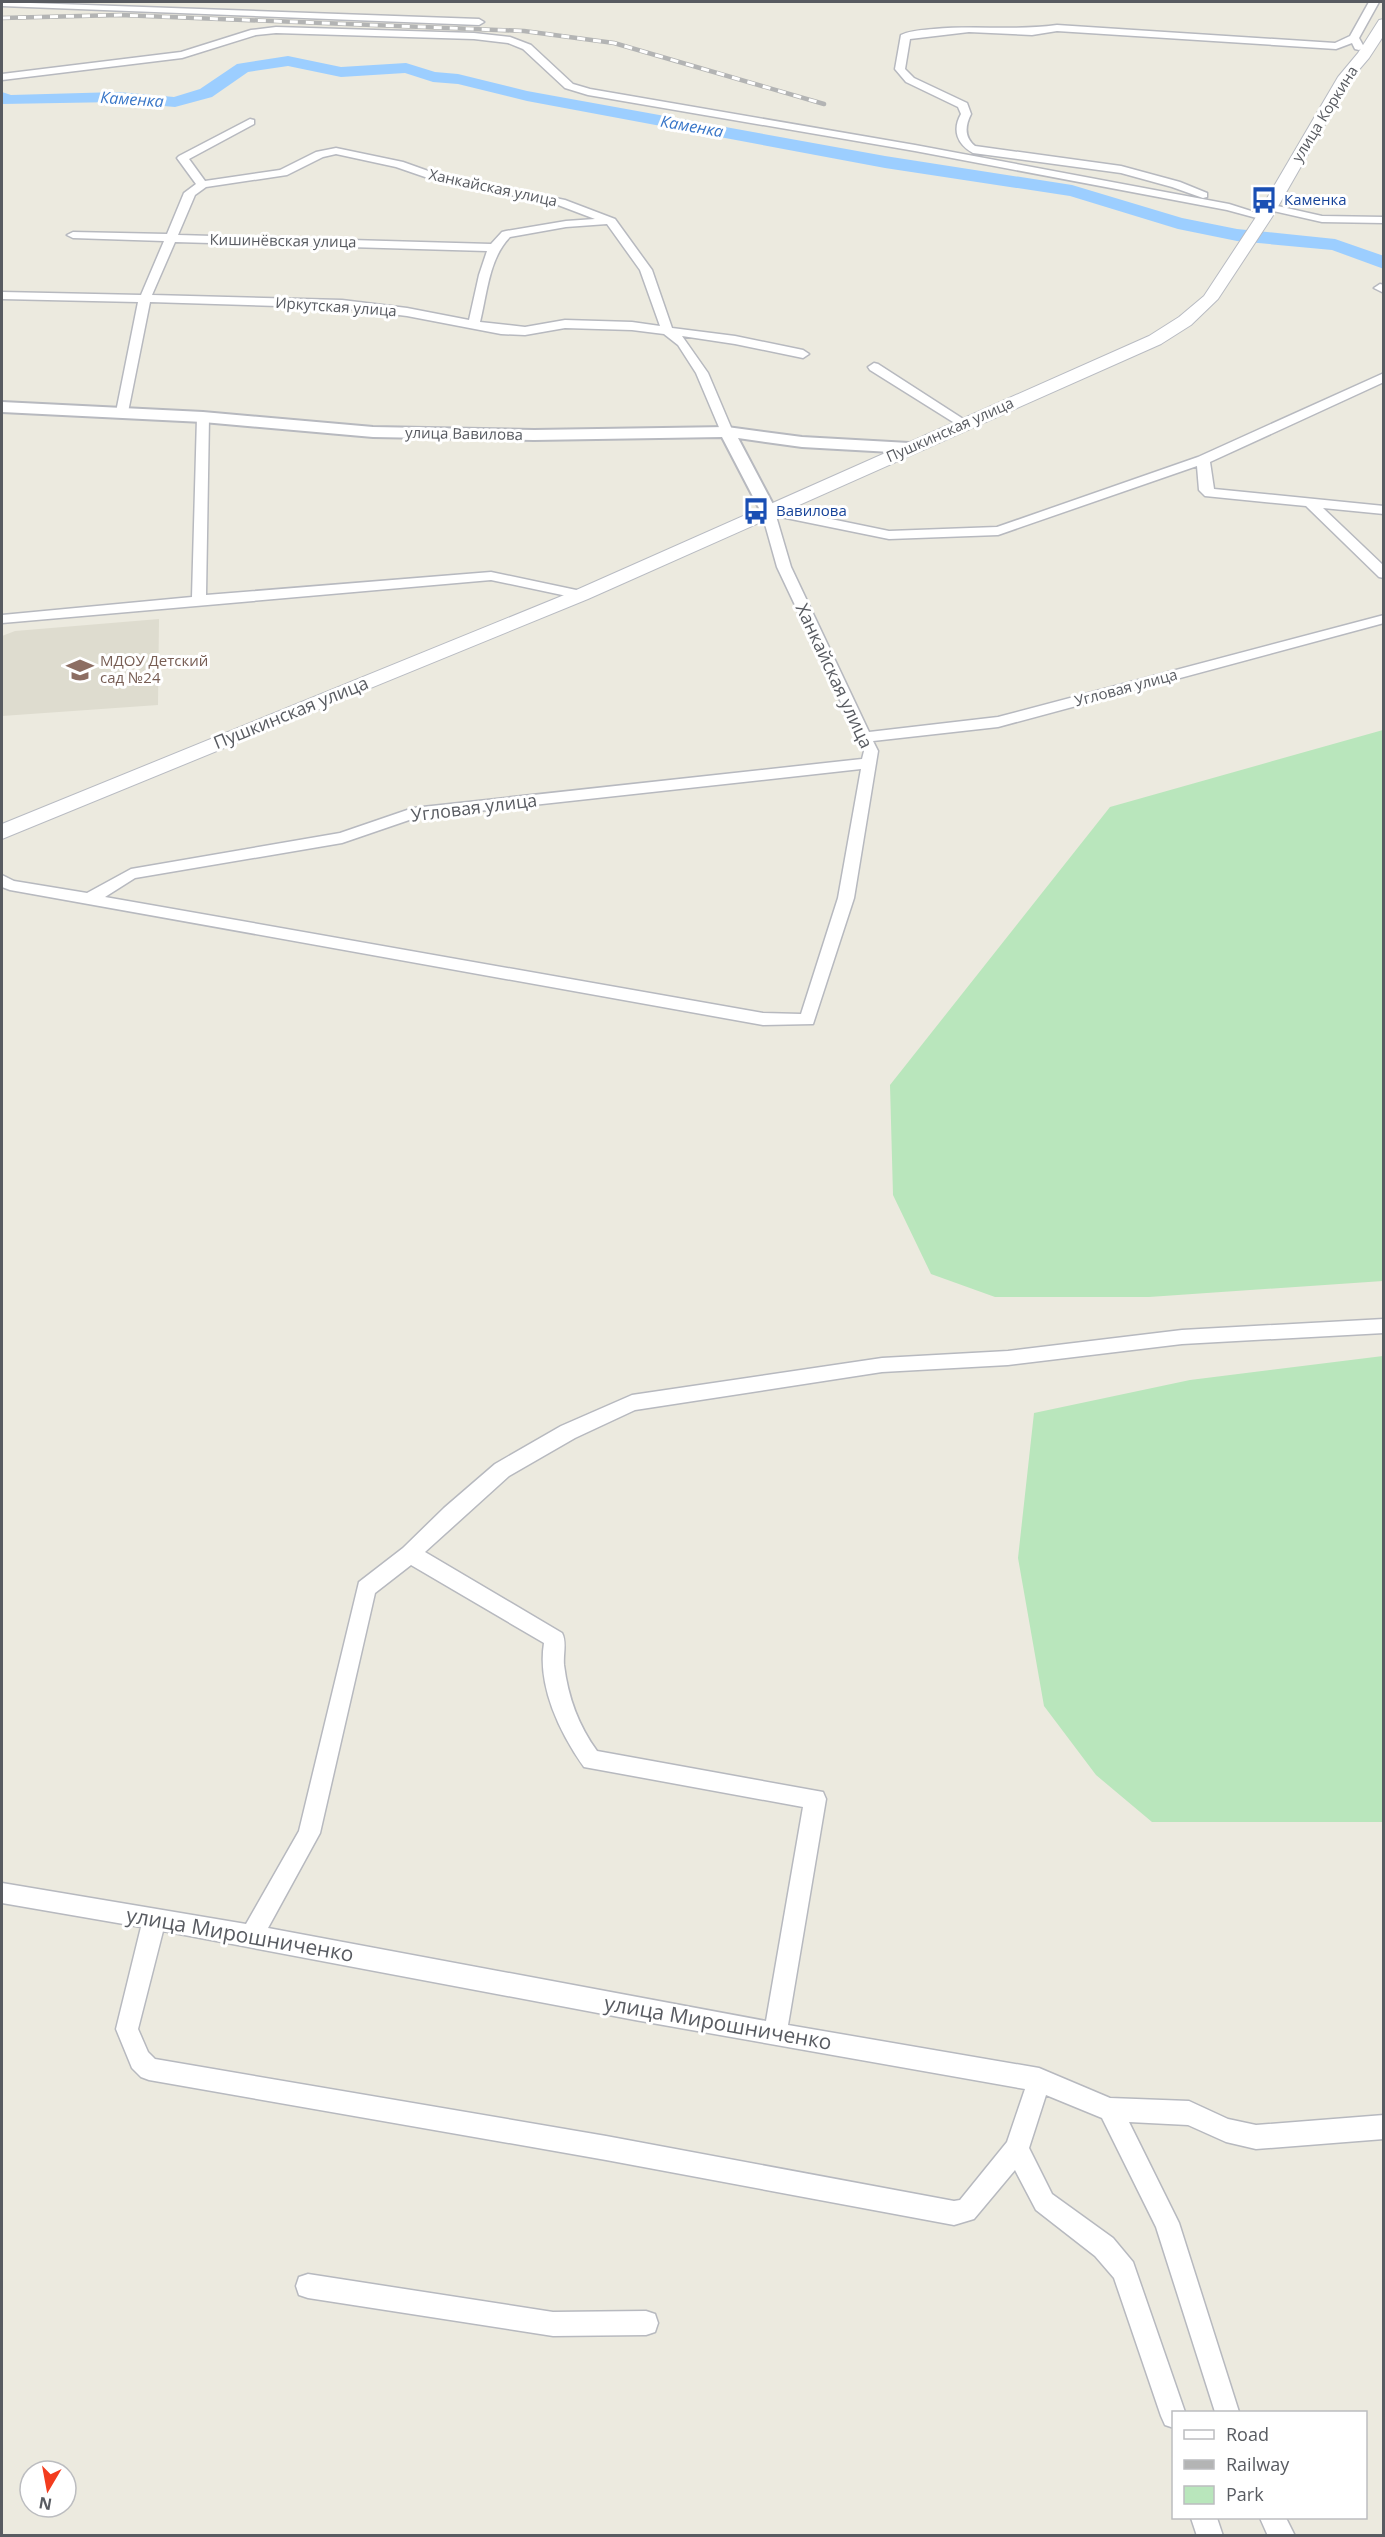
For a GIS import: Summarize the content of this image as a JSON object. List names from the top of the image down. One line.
{"streets":{"main road":["улица Коркина","Пушкинская улица"],"street":["Ханкайская улица","Кишинёвская улица","Иркутская улица","улица Вавилова","Угловая улица","улица Мирошниченко"]},"crossings":[["улица Коркина","Пушкинская улица"],["Ханкайская улица","Пушкинская улица"],["Ханкайская улица","Угловая улица"],["Пушкинская улица","улица Вавилова"]],"water":["Каменка"],"places":{"bus stop":["Каменка","Вавилова"],"school or university":["МДОУ Детский сад №24"]},"legend":["Road","Railway","Park"],"north":"bottom"}
